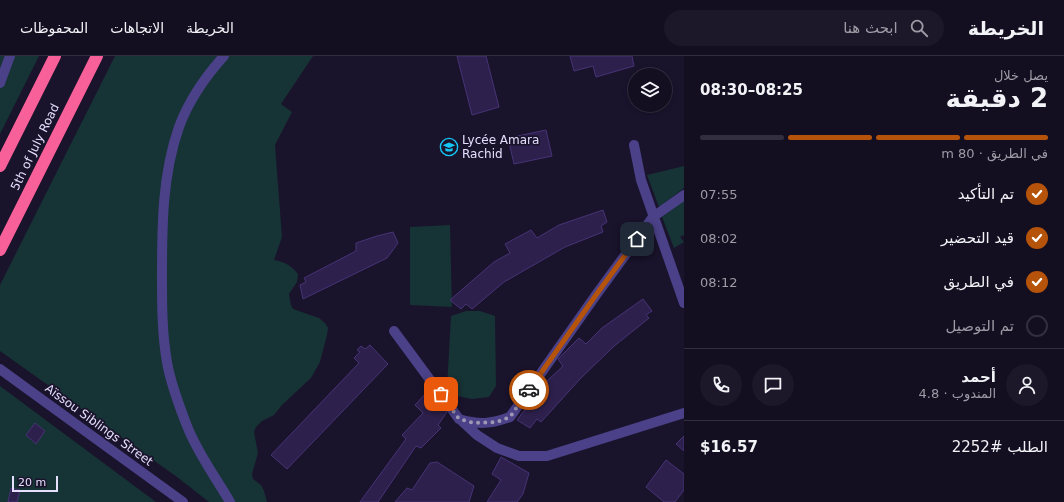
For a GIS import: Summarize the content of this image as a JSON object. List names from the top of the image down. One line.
{"streets":{"highway":["5th of July Road"],"street":["Aïssou Siblings Street"]},"places":{"school or university":["Lycée Amara Rachid"]},"scale_bar":"20 m","page":{"header":"الخريطة","search":"ابحث هنا","nav":["الخريطة","الاتجاهات","المحفوظات"],"heading":["2 دقيقة","يصل خلال","08:25–08:30"],"panel":["أحمد","المندوب · 4.8","الطلب #2252","$16.57"],"bar":"في الطريق · 80 m","list":[["تم التأكيد","07:55"],["قيد التحضير","08:02"],["في الطريق","08:12"],"تم التوصيل"],"scale":"20 m"}}
